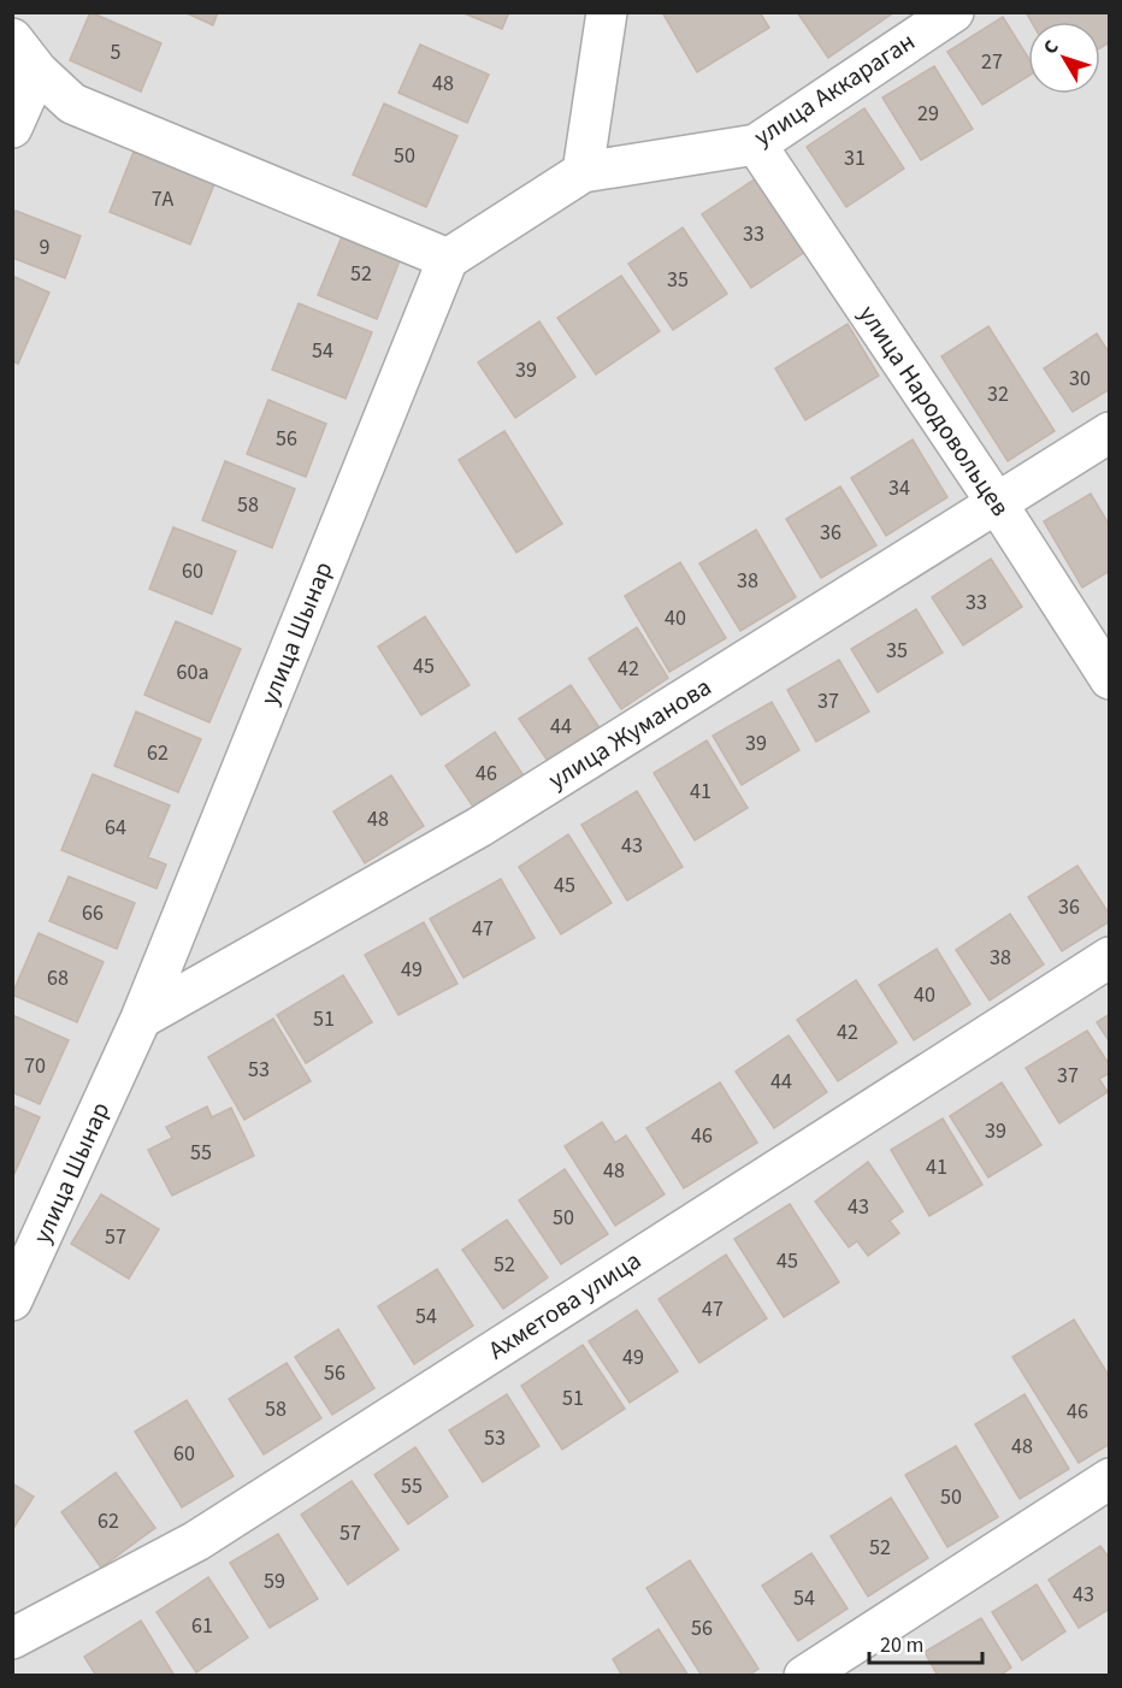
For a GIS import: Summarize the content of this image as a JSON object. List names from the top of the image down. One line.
{"streets":{"street":["улица Аккараган","улица Народовольцев","улица Шынар","улица Жуманова","Ахметова улица"]},"crossings":[["улица Аккараган","улица Народовольцев"],["улица Народовольцев","улица Жуманова"],["улица Шынар","улица Жуманова"]],"house_numbers":["5","27","48","29","50","31","7А","33","9","52","35","54","39","30","32","56","34","58","36","60","38","33","40","35","45","42","60а","37","44","39","62","46","41","48","64","43","45","36","66","47","38","49","68","40","51","42","70","53","37","44","39","46","55","41","48","43","50","57","45","52","47","54","49","56","51","58","46","53","48","60","55","50","62","57","52","59","43","54","61","56"],"scale_bar":"20 m","north":"top left"}
